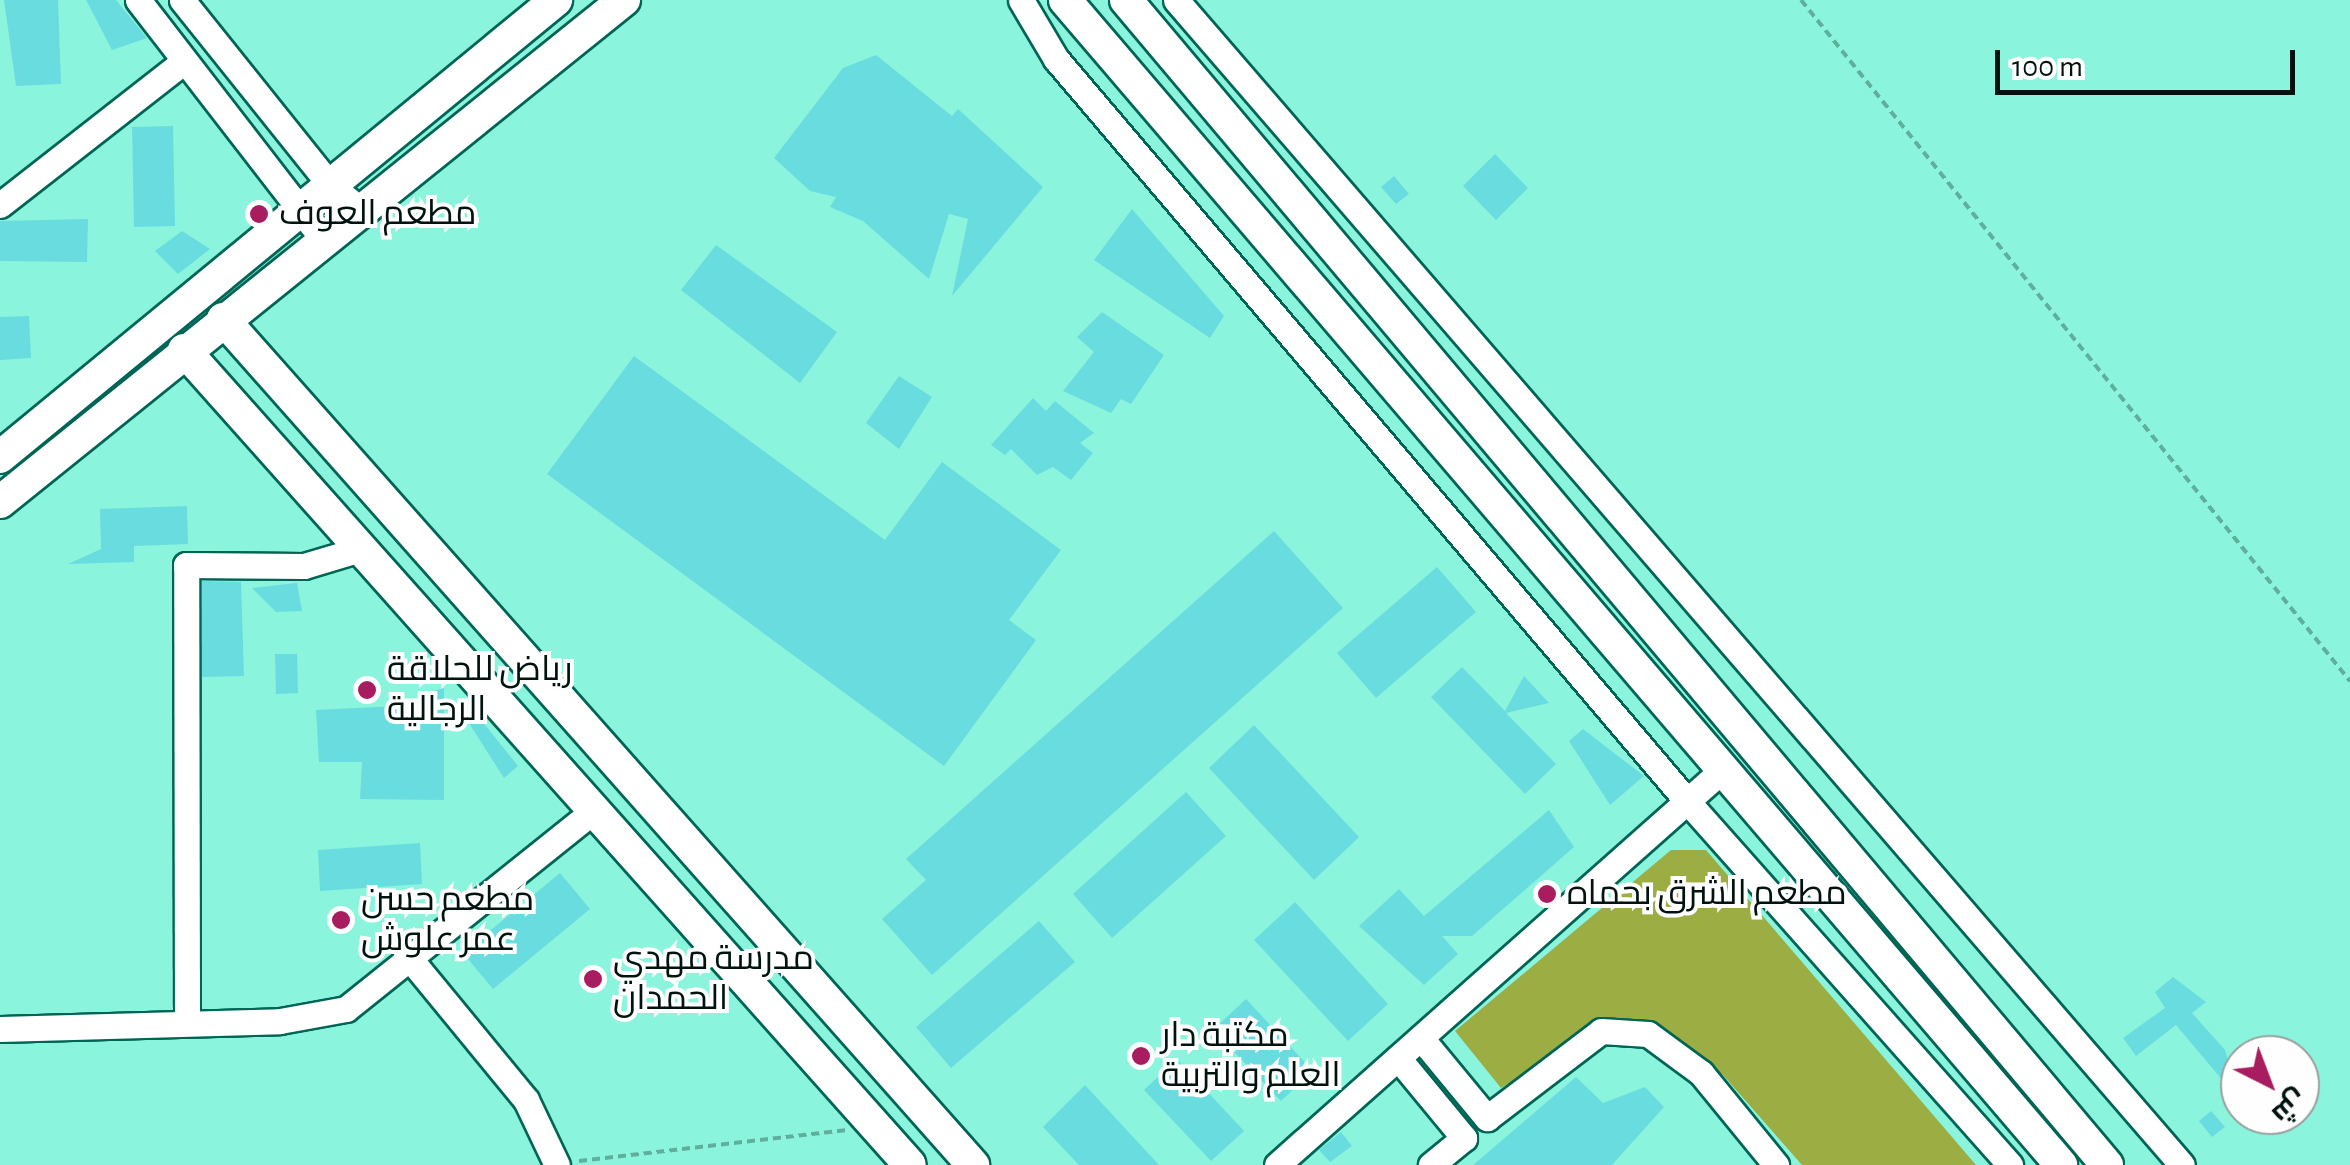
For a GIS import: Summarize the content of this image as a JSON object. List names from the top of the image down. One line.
{"places":["مطعم العوف","رياض للحلاقة الرجالية","مطعم الشرق بحماه","مطعم حسن عمر علوش","مدرسة مهدي الحمدان","مكتبة دار العلم والتربية"],"scale_bar":"100 m","north":"bottom right"}
